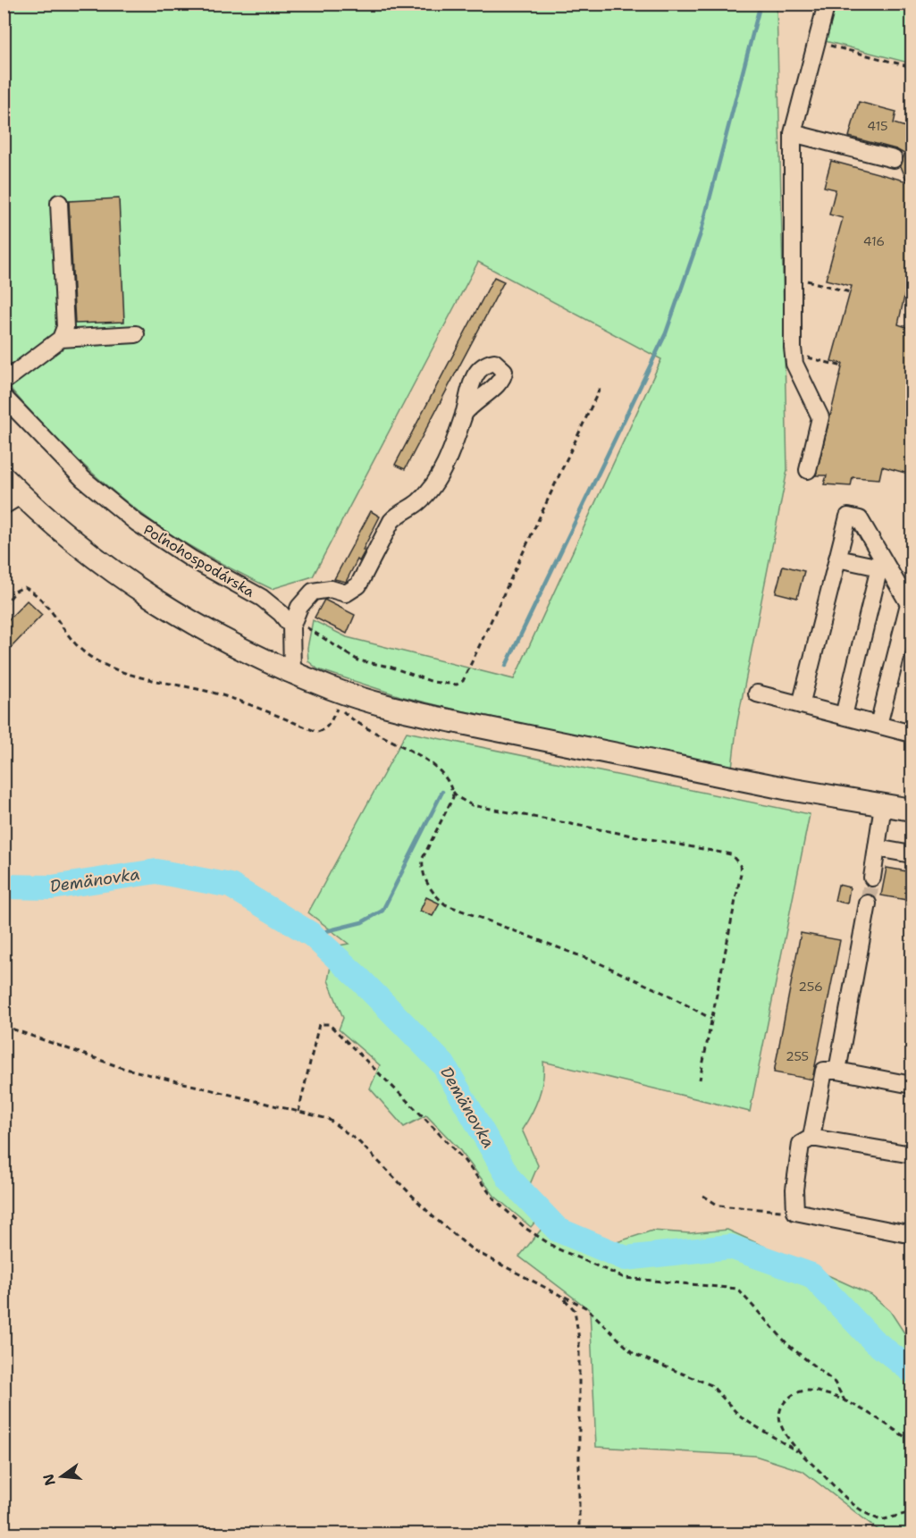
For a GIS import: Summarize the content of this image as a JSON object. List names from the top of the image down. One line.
{"streets":{"street":["Poľnohospodárska"]},"water":["Demänovka"],"house_numbers":["415","416","256","255"],"north":"left"}
